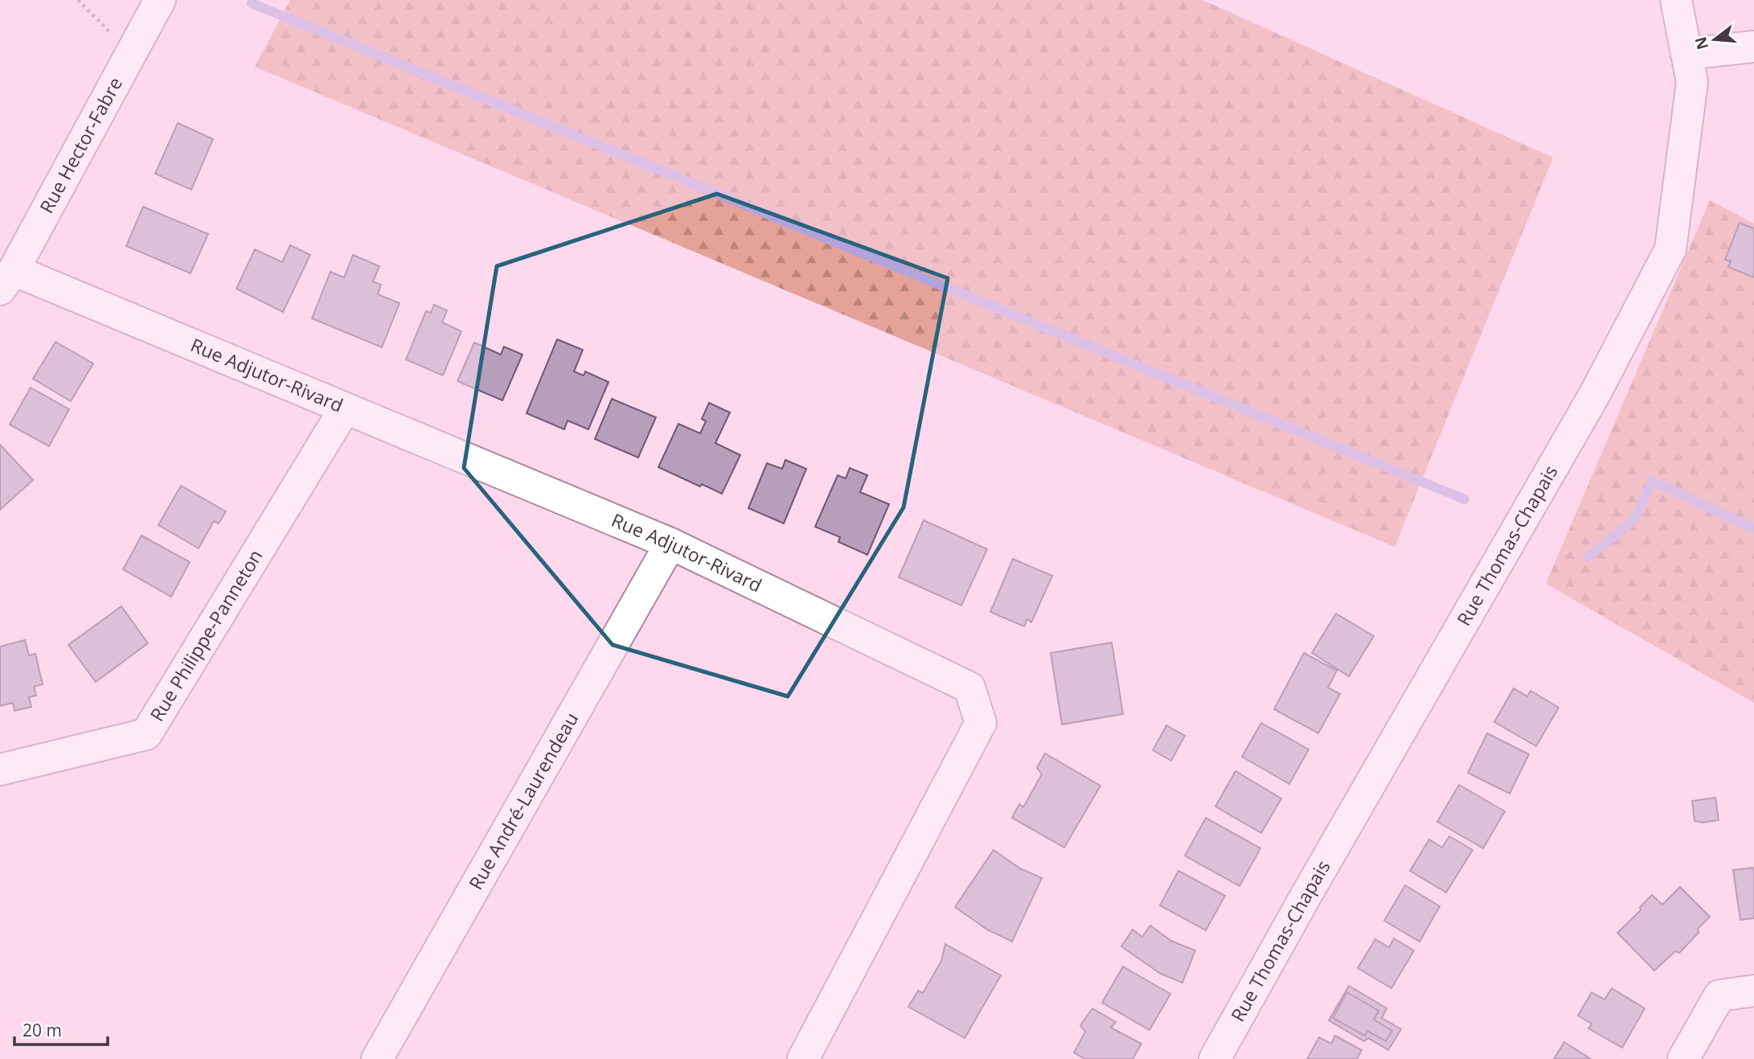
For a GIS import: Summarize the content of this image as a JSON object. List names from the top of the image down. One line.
{"streets":{"street":["Rue Hector-Fabre","Rue Adjutor-Rivard","Rue Thomas-Chapais","Rue Philippe-Panneton","Rue André-Laurendeau"]},"crossings":[["Rue Hector-Fabre","Rue Adjutor-Rivard"],["Rue Adjutor-Rivard","Rue Philippe-Panneton"],["Rue Adjutor-Rivard","Rue André-Laurendeau"]],"scale_bar":"20 m","north":"left"}
